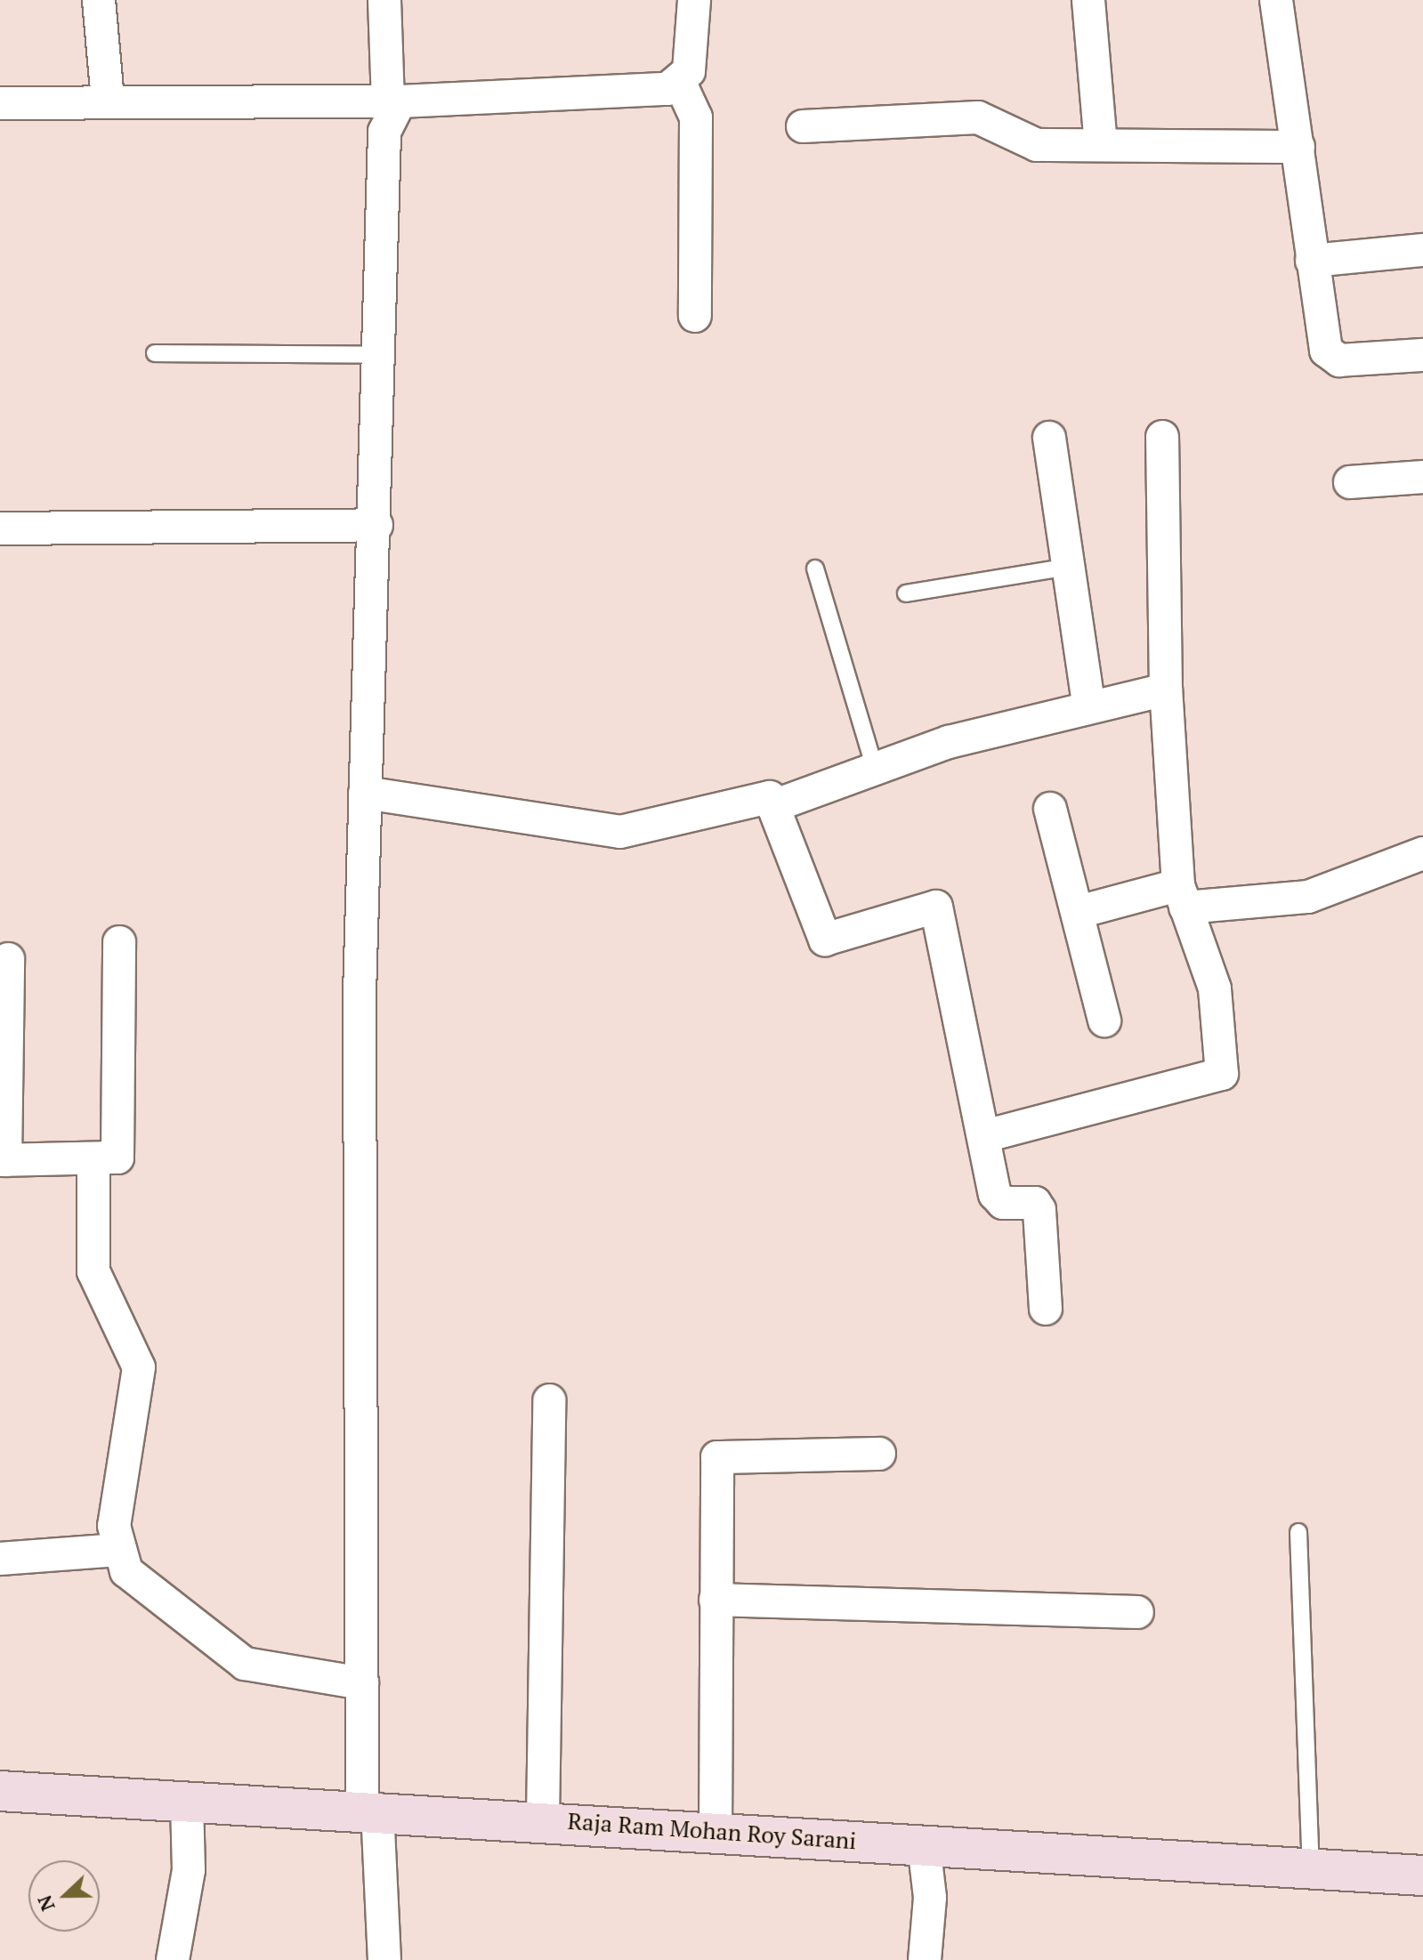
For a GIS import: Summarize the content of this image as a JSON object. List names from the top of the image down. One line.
{"streets":{"street":["Raja Ram Mohan Roy Sarani"]},"north":"left"}
